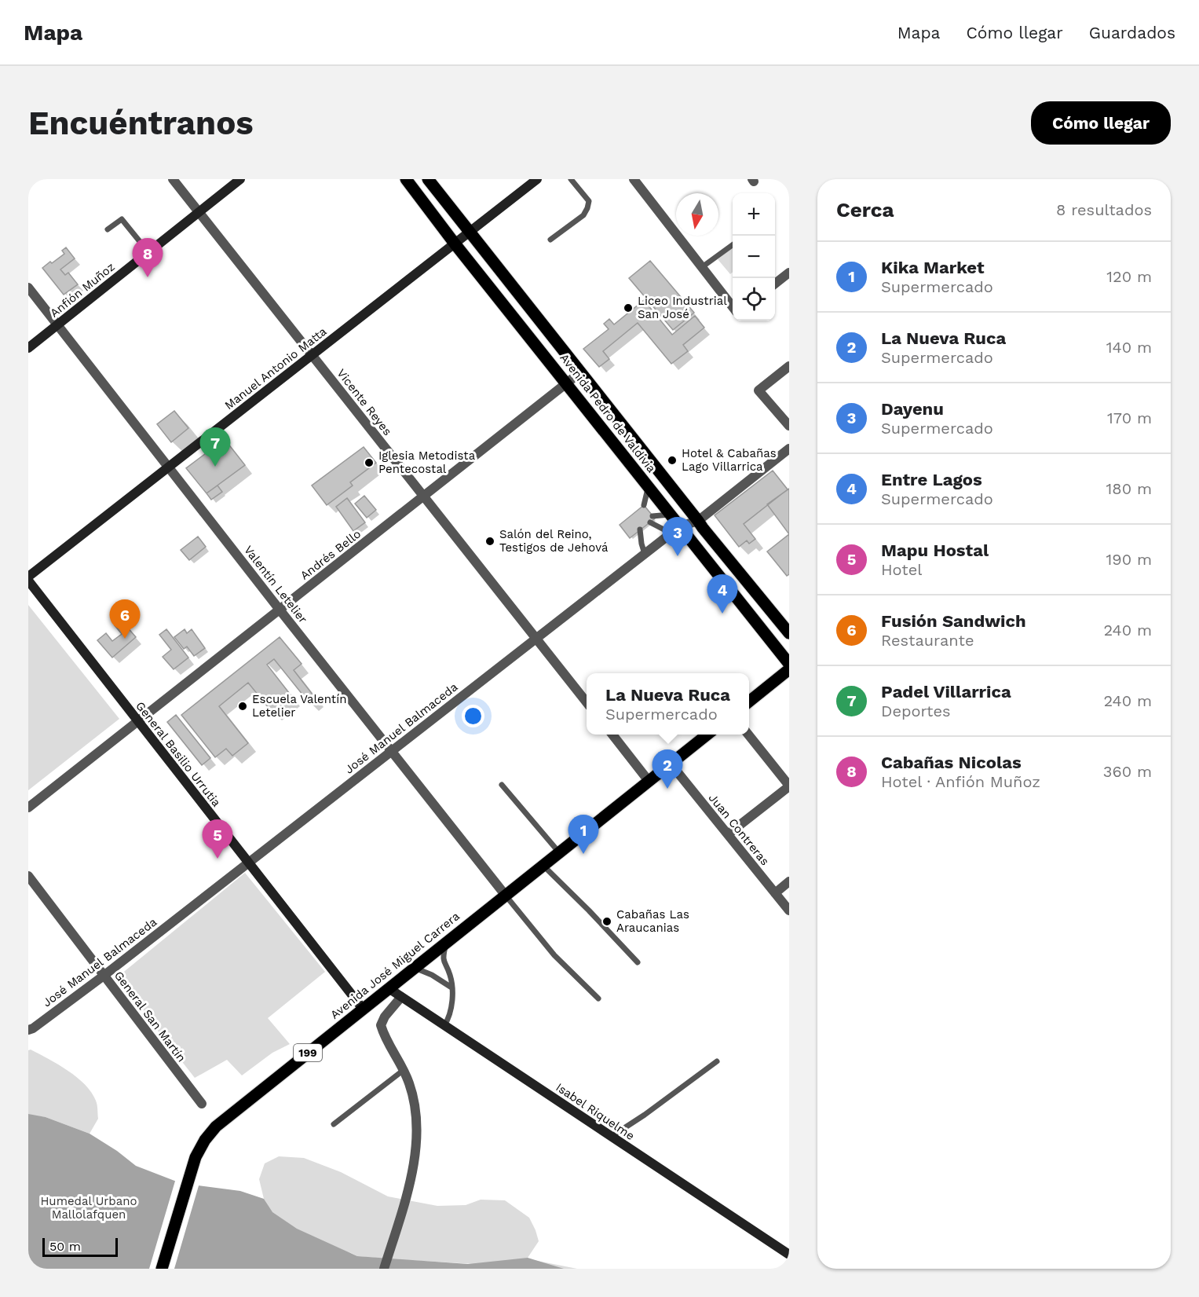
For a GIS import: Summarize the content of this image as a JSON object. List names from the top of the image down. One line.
{"streets":{"main road":["Anfión Muñoz","Manuel Antonio Matta","Avenida Pedro de Valdivia","General Basilio Urrutia","Avenida José Miguel Carrera","199","Isabel Riquelme"],"street":["Vicente Reyes","Andrés Bello","Valentín Letelier","José Manuel Balmaceda","Juan Contreras","General San Martín"]},"crossings":[["Anfión Muñoz","Vicente Reyes"],["Anfión Muñoz","Valentín Letelier"],["Manuel Antonio Matta","Vicente Reyes"],["Manuel Antonio Matta","Avenida Pedro de Valdivia"],["Manuel Antonio Matta","Valentín Letelier"],["Vicente Reyes","Andrés Bello"],["Vicente Reyes","José Manuel Balmaceda"],["Avenida Pedro de Valdivia","Andrés Bello"],["Avenida Pedro de Valdivia","José Manuel Balmaceda"],["Andrés Bello","Valentín Letelier"],["Andrés Bello","General Basilio Urrutia"],["Valentín Letelier","José Manuel Balmaceda"],["Valentín Letelier","Avenida José Miguel Carrera"],["José Manuel Balmaceda","General Basilio Urrutia"],["José Manuel Balmaceda","General San Martín"],["General Basilio Urrutia","Avenida José Miguel Carrera"],["Juan Contreras","Avenida José Miguel Carrera"],["Avenida José Miguel Carrera","Isabel Riquelme"]],"parks":["Humedal Urbano Mallolafquen"],"places":["Liceo Industrial San José","Hotel & Cabañas Lago Villarrica","Iglesia Metodista Pentecostal","Salón del Reino, Testigos de Jehová","Escuela Valentín Letelier","Cabañas Las Araucanias"],"scale_bar":"50 m","north":"bottom","page":{"header":"Mapa","nav":["Mapa","Cómo llegar","Guardados"],"buttons":"Cómo llegar","title":"Encuéntranos","heading":["Cerca","8 resultados"],"map_buttons":["+","−"],"pins":["8","7","3","4","6","2","1","5"],"list":[{"mark":"1","name":"Kika Market","note":"Supermercado","value":"120 m"},{"mark":"2","name":"La Nueva Ruca","note":"Supermercado","value":"140 m"},{"mark":"3","name":"Dayenu","note":"Supermercado","value":"170 m"},{"mark":"4","name":"Entre Lagos","note":"Supermercado","value":"180 m"},{"mark":"5","name":"Mapu Hostal","note":"Hotel","value":"190 m"},{"mark":"6","name":"Fusión Sandwich","note":"Restaurante","value":"240 m"},{"mark":"7","name":"Padel Villarrica","note":"Deportes","value":"240 m"},{"mark":"8","name":"Cabañas Nicolas","note":"Hotel · Anfión Muñoz","value":"360 m"}],"popup":["La Nueva Ruca","Supermercado"],"scale":"50 m"}}
